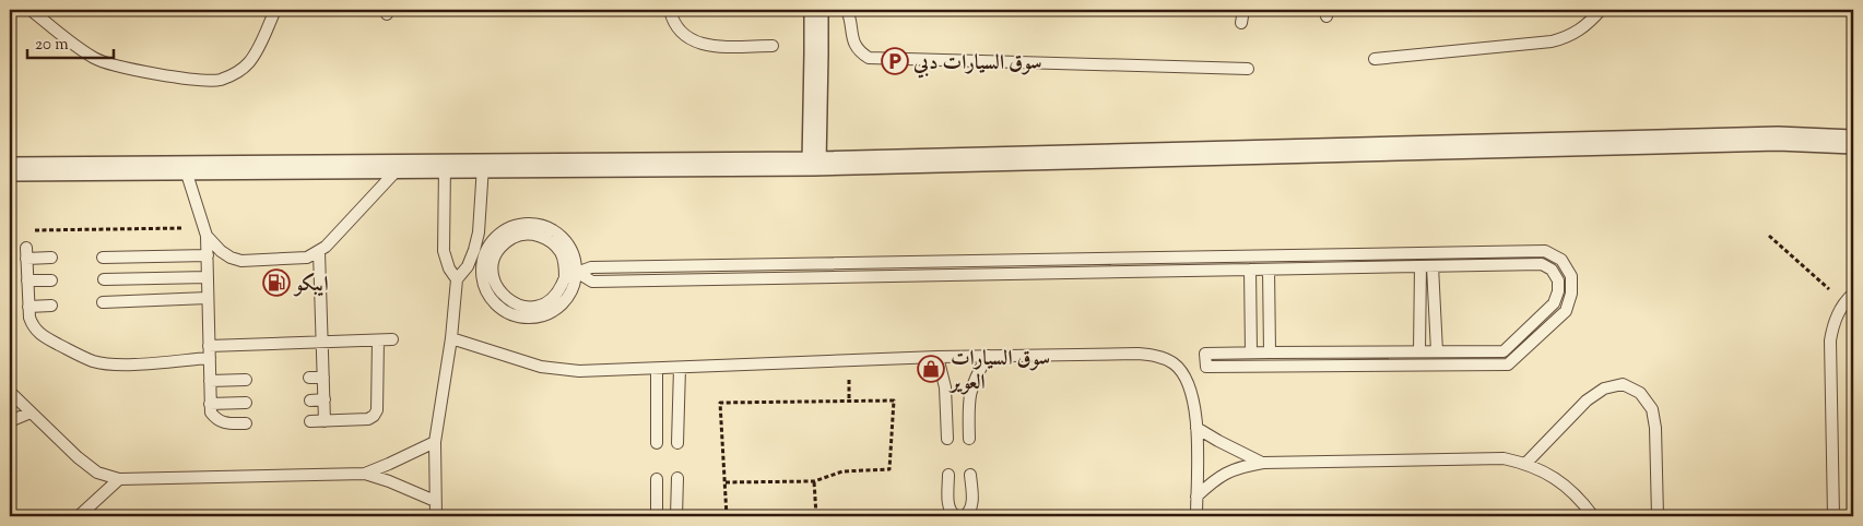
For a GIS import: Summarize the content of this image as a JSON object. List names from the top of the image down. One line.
{"places":{"parking":["سوق السيارات دبي"],"fuel station":["ايبكو"],"shop":["سوق السيارات العوير"]},"scale_bar":"20 m"}
